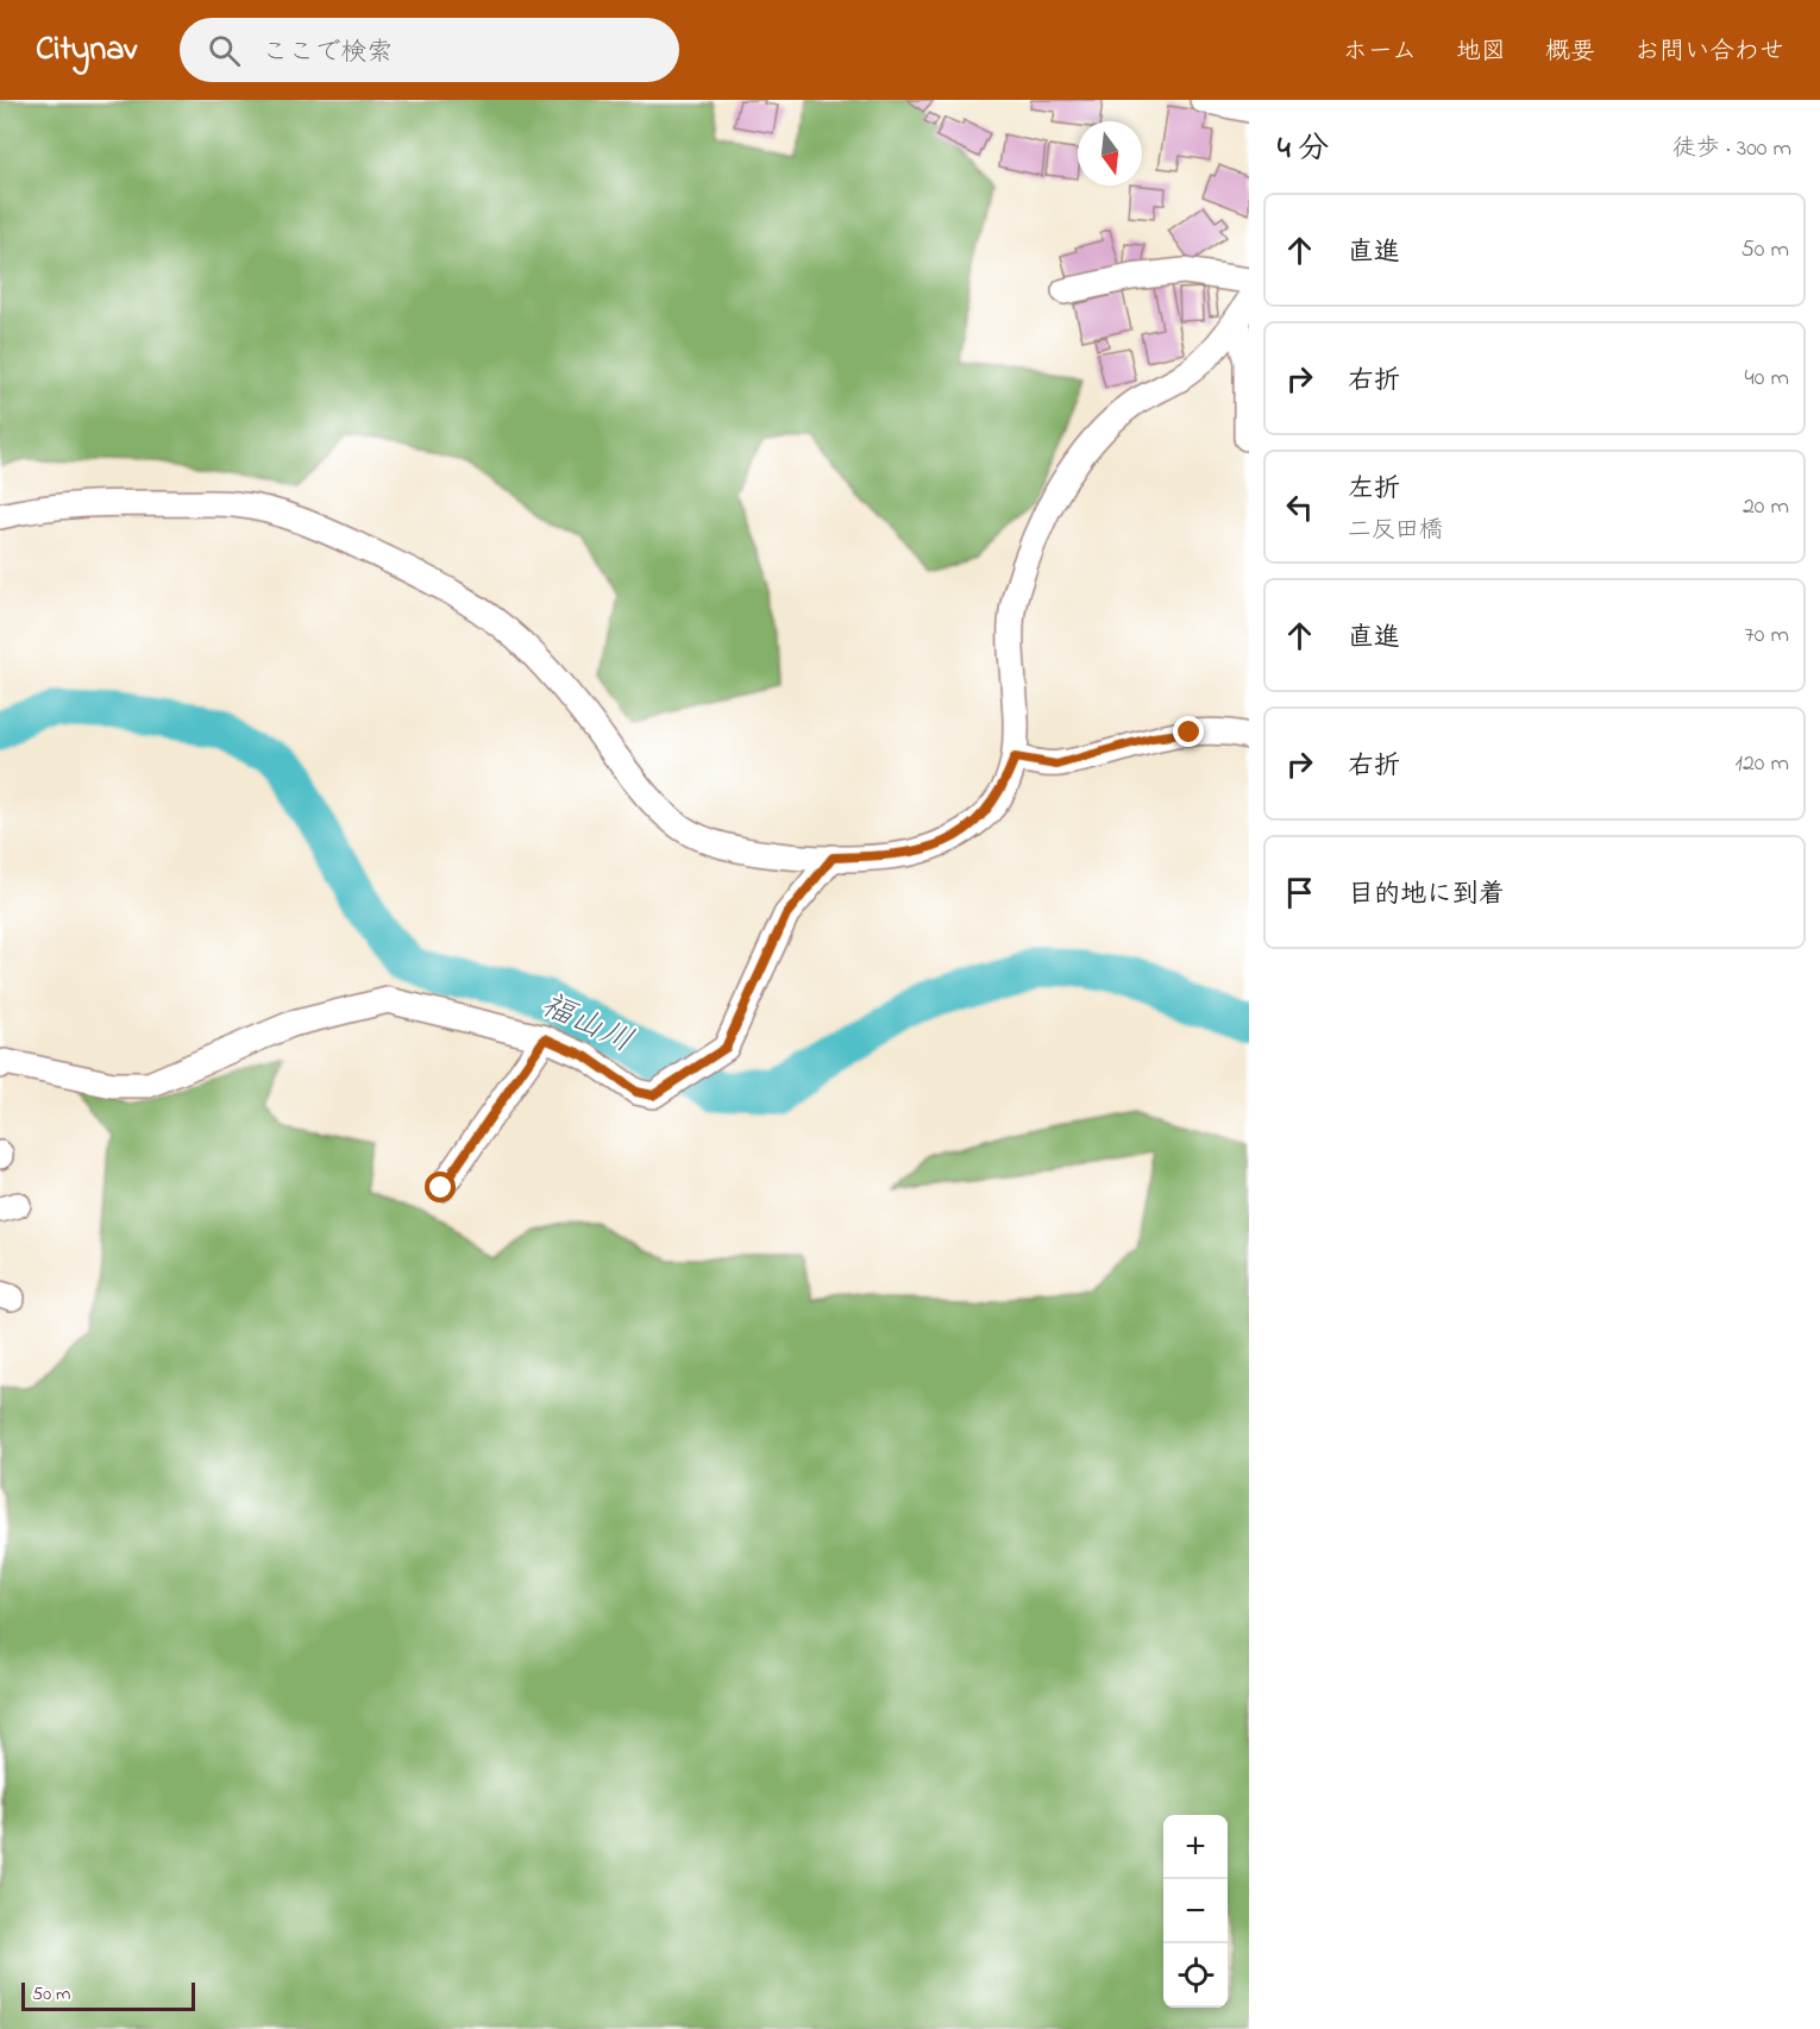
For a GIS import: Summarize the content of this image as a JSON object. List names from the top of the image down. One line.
{"water":["福山川"],"scale_bar":"50 m","north":"bottom","page":{"header":"Citynav","search":"ここで検索","nav":["ホーム","地図","概要","お問い合わせ"],"heading":["4 分","徒歩 · 300 m"],"list":[["直進","50 m"],["右折","40 m"],["左折","二反田橋","20 m"],["直進","70 m"],["右折","120 m"],"目的地に到着"],"map_buttons":["+","−"],"scale":"50 m"}}
